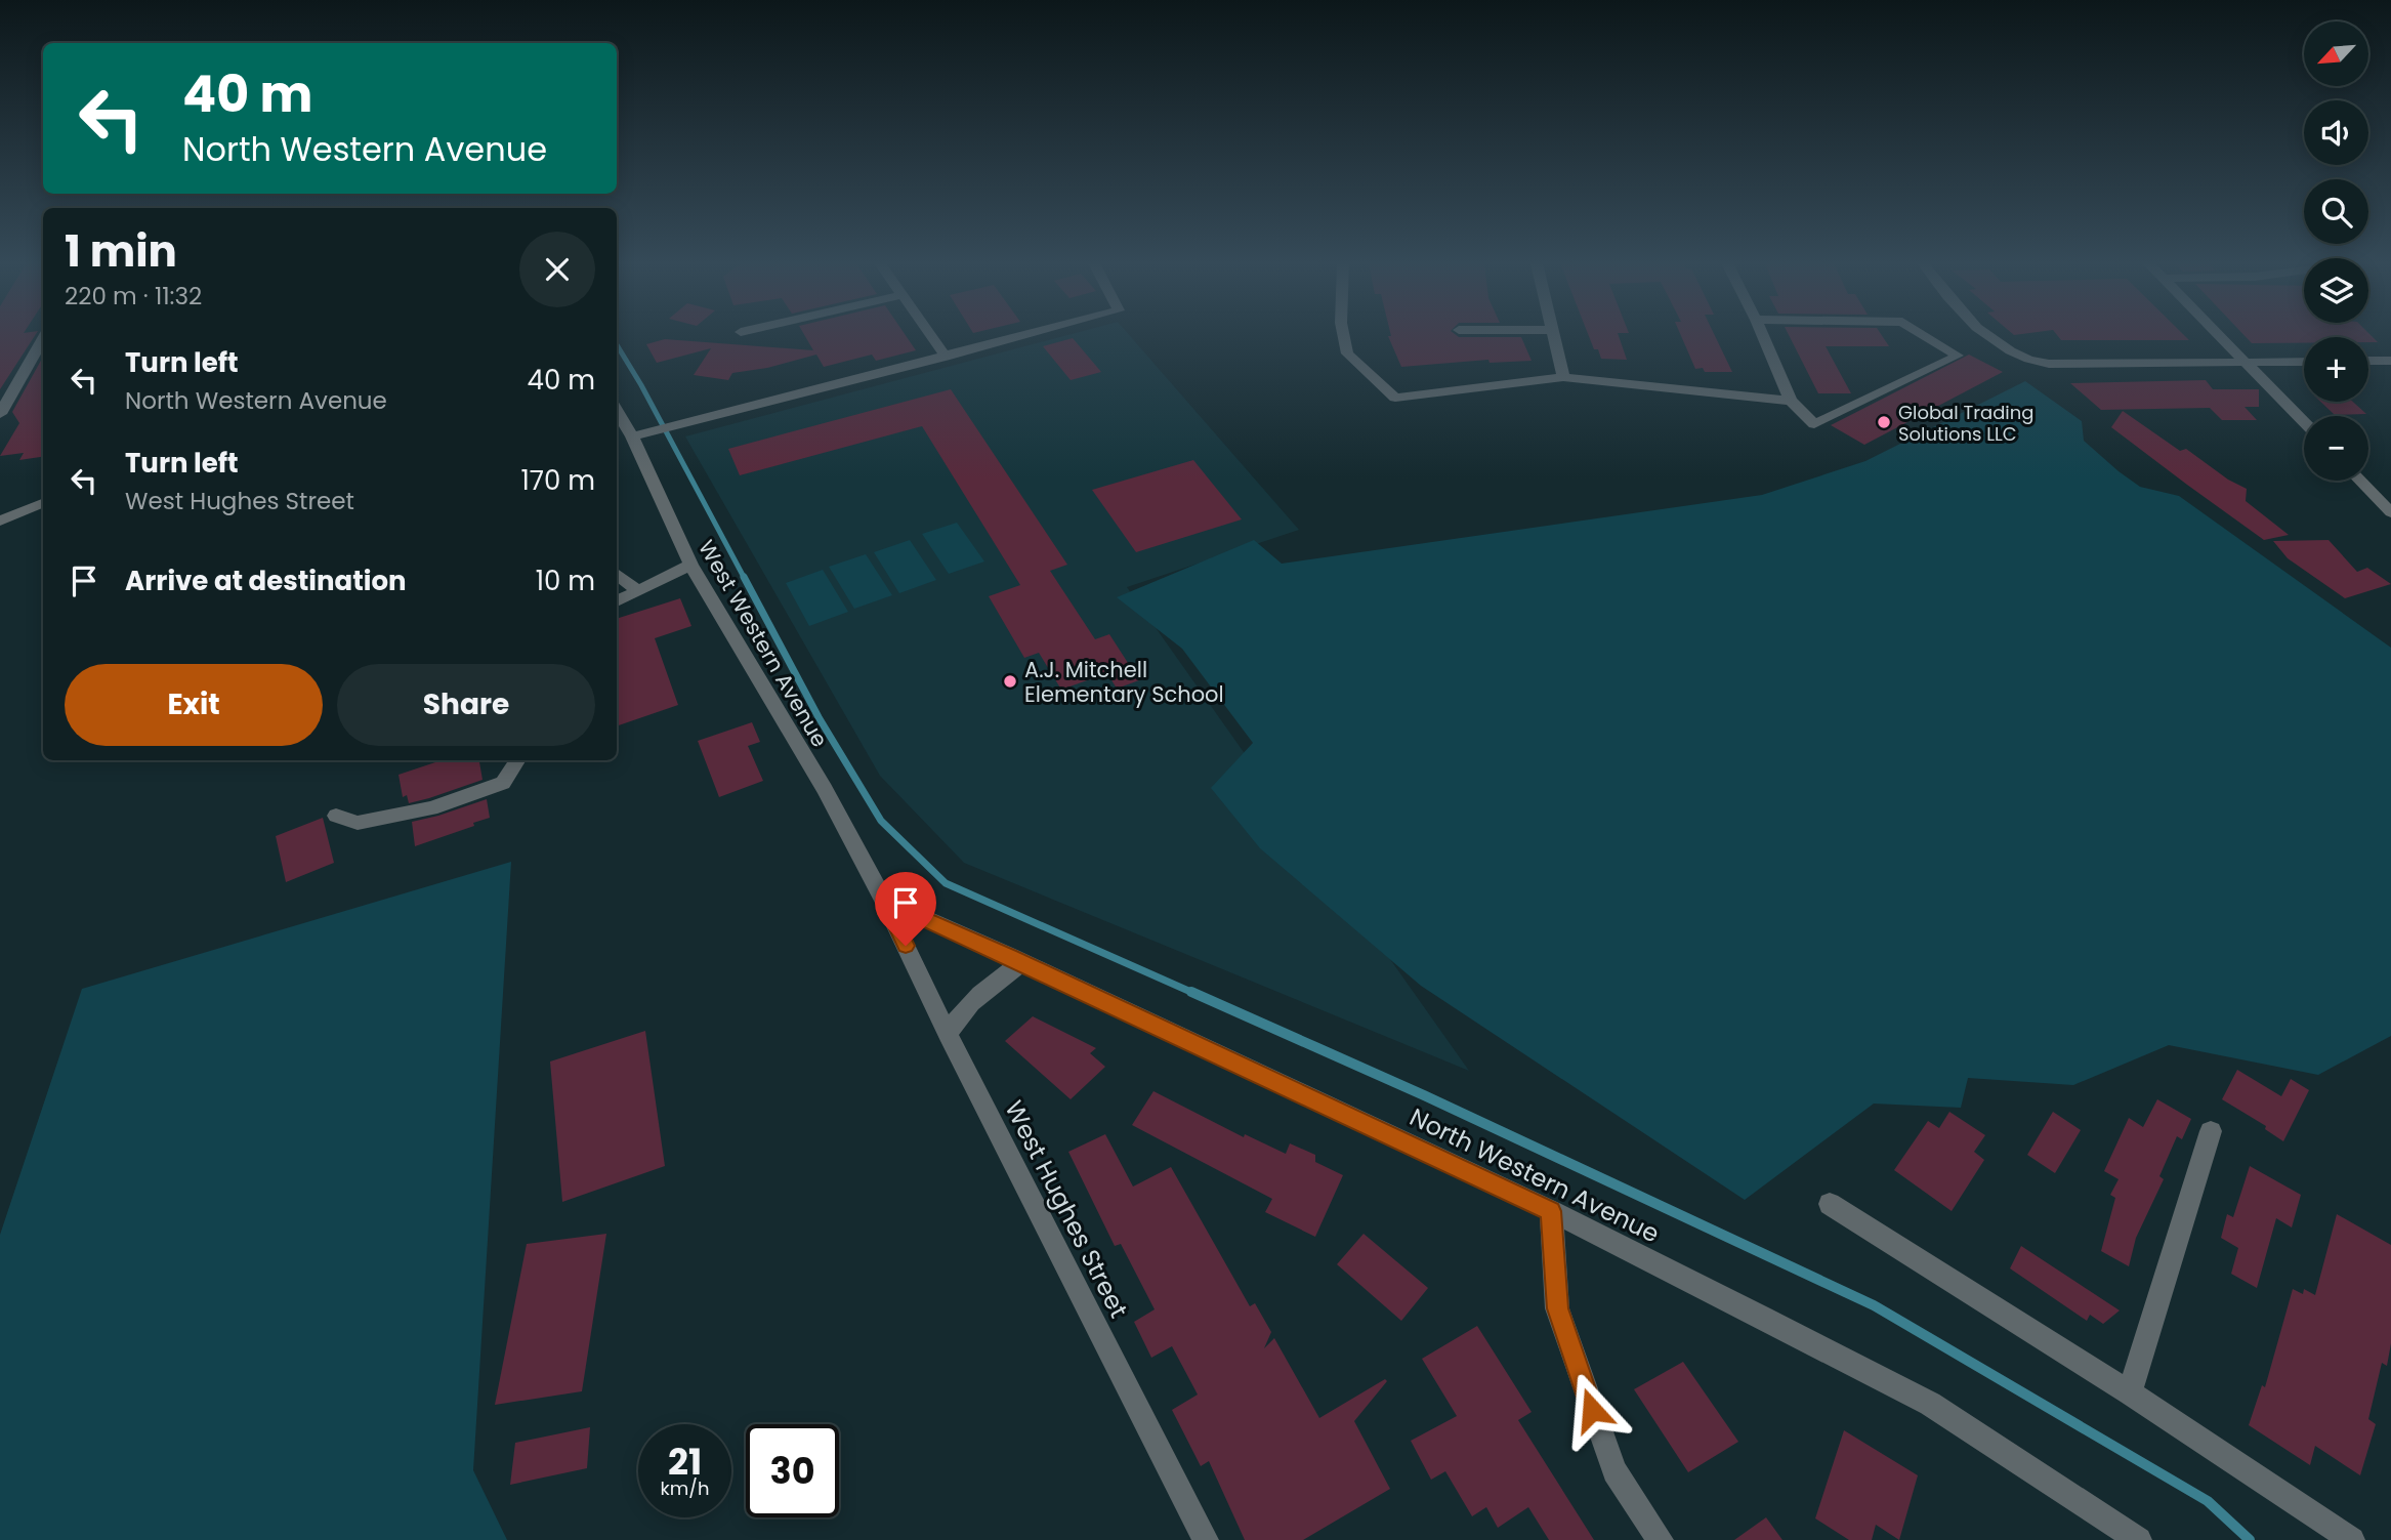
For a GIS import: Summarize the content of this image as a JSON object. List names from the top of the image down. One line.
{"streets":{"street":["West Western Avenue","North Western Avenue","West Hughes Street"]},"crossings":[["West Western Avenue","North Western Avenue"],["West Western Avenue","West Hughes Street"],["North Western Avenue","West Hughes Street"]],"places":["Global Trading Solutions LLC","A.J. Mitchell Elementary School"],"north":"bottom left","page":{"map_buttons":["+","−"],"turn":["40 m","North Western Avenue"],"heading":["1 min","220 m · 11:32"],"list":[{"name":"Turn left","note":"North Western Avenue","value":"40 m"},{"name":"Turn left","note":"West Hughes Street","value":"170 m"},{"name":"Arrive at destination","value":"10 m"}],"buttons":["Exit","Share"],"speed":"21 km/h","limit":"30"}}
